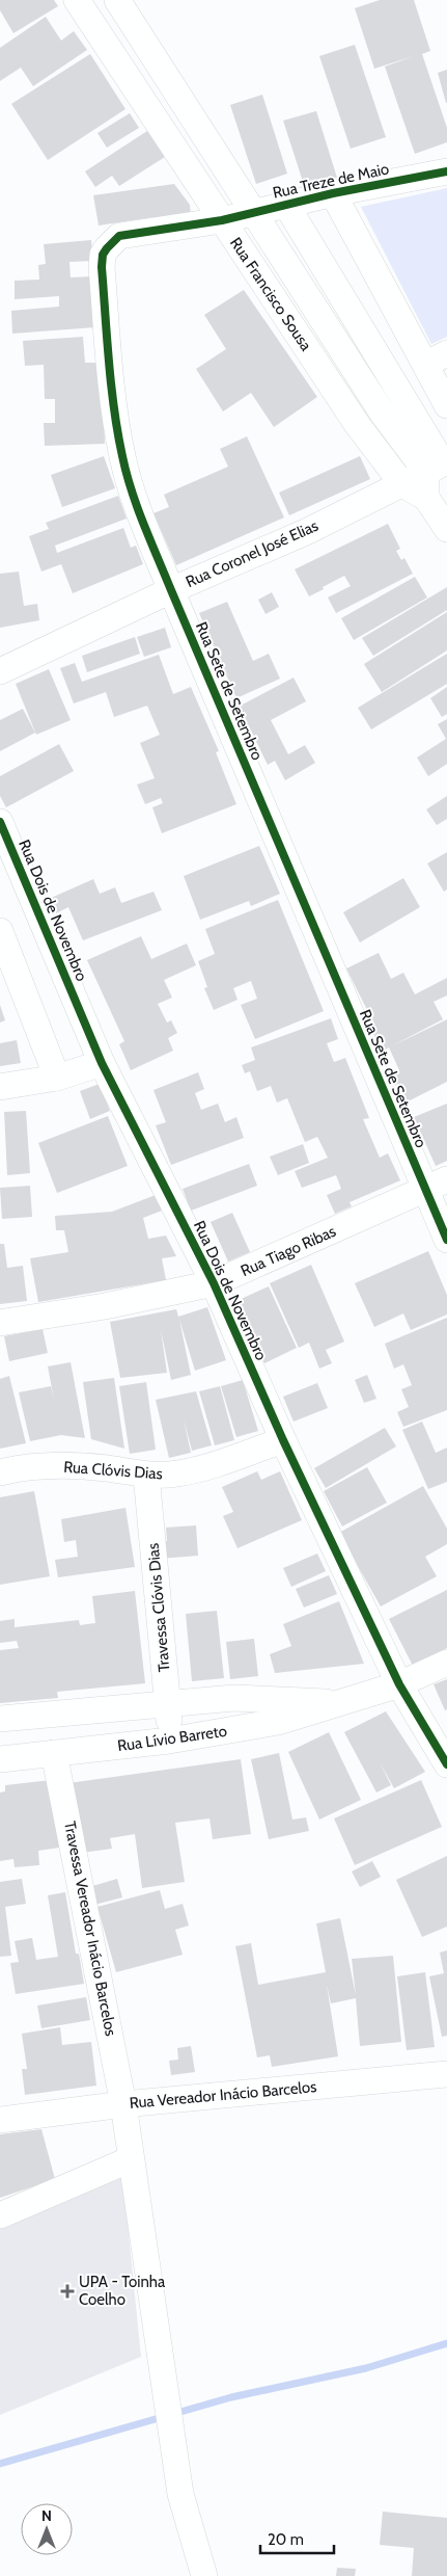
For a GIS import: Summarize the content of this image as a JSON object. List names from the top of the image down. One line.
{"streets":{"street":["Rua Treze de Maio","Rua Francisco Sousa","Rua Coronel José Elias","Rua Sete de Setembro","Rua Dois de Novembro","Rua Tiago Ribas","Rua Clóvis Dias","Travessa Clóvis Dias","Rua Lívio Barreto","Travessa Vereador Inácio Barcelos","Rua Vereador Inácio Barcelos"]},"crossings":[["Rua Treze de Maio","Rua Francisco Sousa"],["Rua Treze de Maio","Rua Sete de Setembro"],["Rua Francisco Sousa","Rua Coronel José Elias"],["Rua Francisco Sousa","Rua Sete de Setembro"],["Rua Coronel José Elias","Rua Sete de Setembro"],["Rua Sete de Setembro","Rua Tiago Ribas"],["Rua Dois de Novembro","Rua Tiago Ribas"],["Rua Dois de Novembro","Rua Clóvis Dias"],["Rua Dois de Novembro","Rua Lívio Barreto"],["Rua Clóvis Dias","Travessa Clóvis Dias"],["Travessa Clóvis Dias","Rua Lívio Barreto"],["Rua Lívio Barreto","Travessa Vereador Inácio Barcelos"],["Travessa Vereador Inácio Barcelos","Rua Vereador Inácio Barcelos"]],"places":{"health":["UPA - Toinha Coelho"]},"scale_bar":"20 m","north":"top"}
